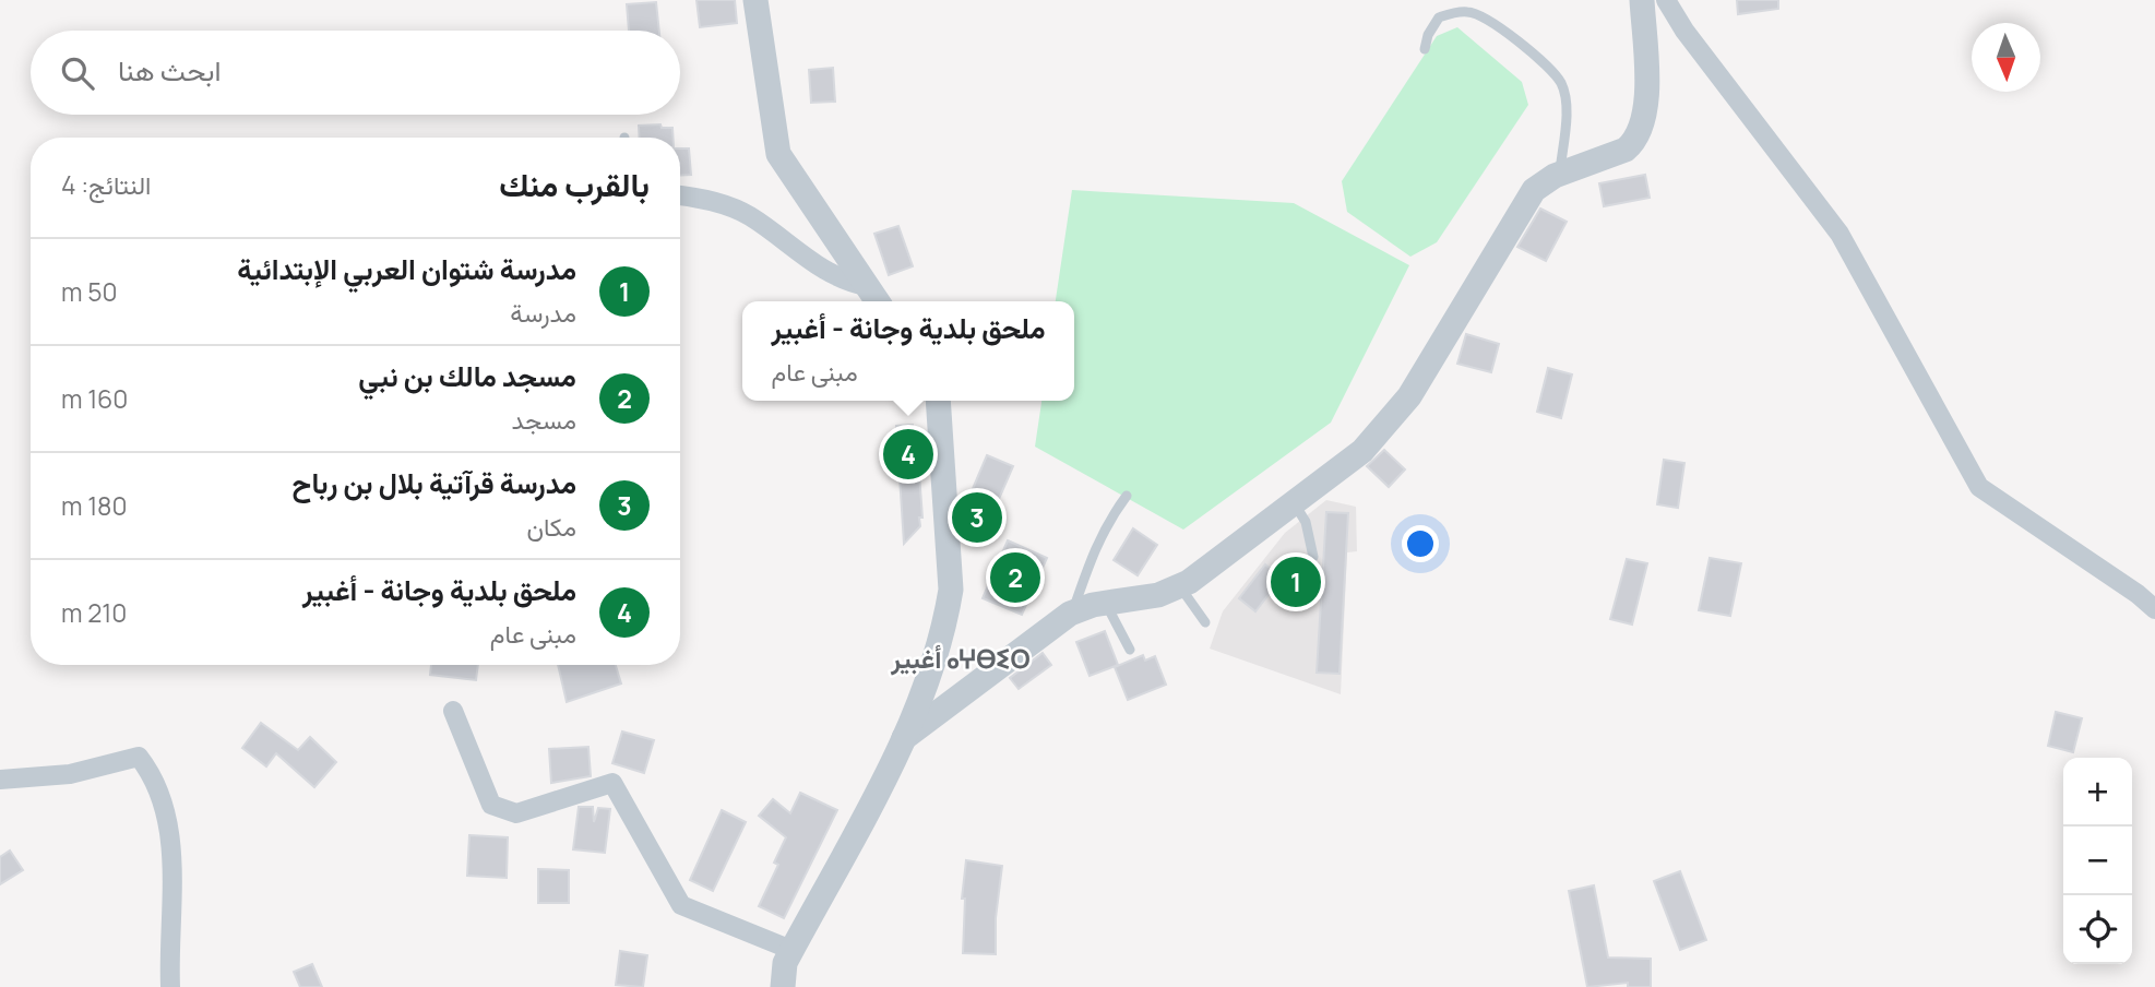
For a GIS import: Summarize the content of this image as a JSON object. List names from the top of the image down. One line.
{"districts":["أغبير ⴰⵖⴱⵉⵔ"],"north":"bottom","page":{"search":"ابحث هنا","heading":["بالقرب منك","النتائج: 4"],"list":[{"mark":"1","name":"مدرسة شتوان العربي الإبتدائية","note":"مدرسة","value":"50 m"},{"mark":"2","name":"مسجد مالك بن نبي","note":"مسجد","value":"160 m"},{"mark":"3","name":"مدرسة قرآتية بلال بن رباح","note":"مكان","value":"180 m"},{"mark":"4","name":"ملحق بلدية وجانة - أغبير","note":"مبنى عام","value":"210 m"}],"popup":["ملحق بلدية وجانة - أغبير","مبنى عام"],"pins":["4","3","2","1"],"map_buttons":["+","−"]}}
